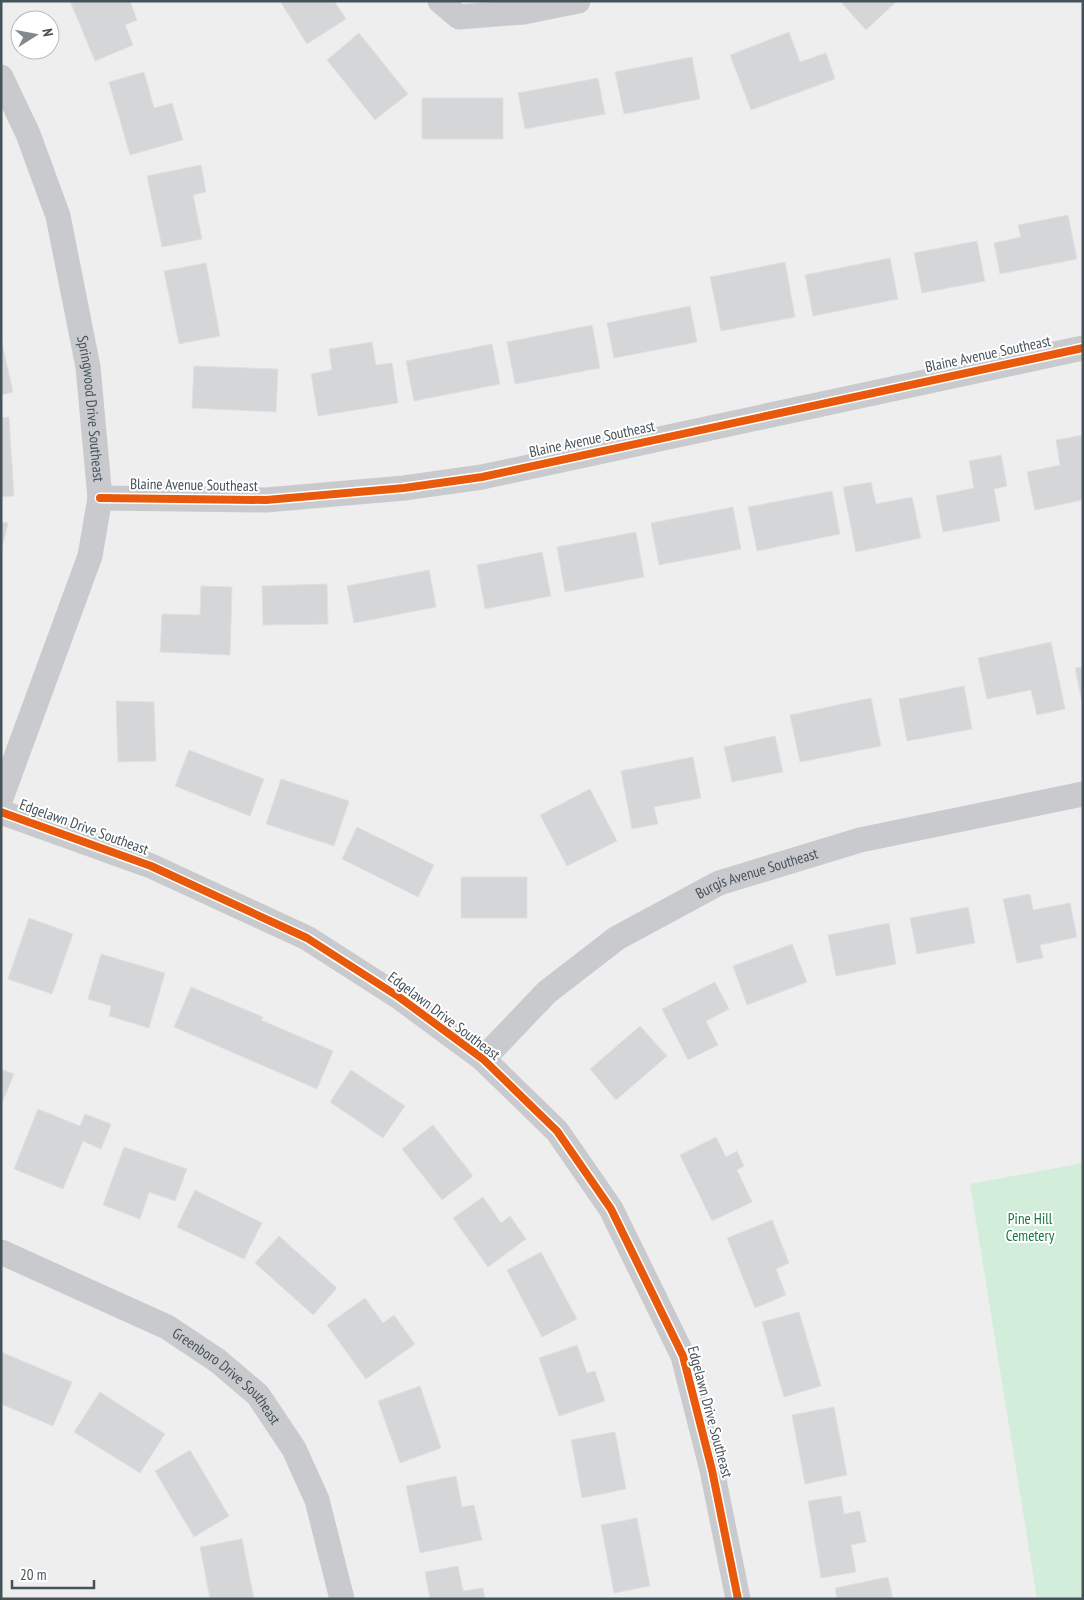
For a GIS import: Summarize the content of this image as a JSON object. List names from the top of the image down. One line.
{"streets":{"street":["Blaine Avenue Southeast","Springwood Drive Southeast","Edgelawn Drive Southeast","Burgis Avenue Southeast","Greenboro Drive Southeast"]},"crossings":[["Blaine Avenue Southeast","Springwood Drive Southeast"],["Edgelawn Drive Southeast","Burgis Avenue Southeast"]],"parks":["Pine Hill Cemetery"],"scale_bar":"20 m","north":"right"}
